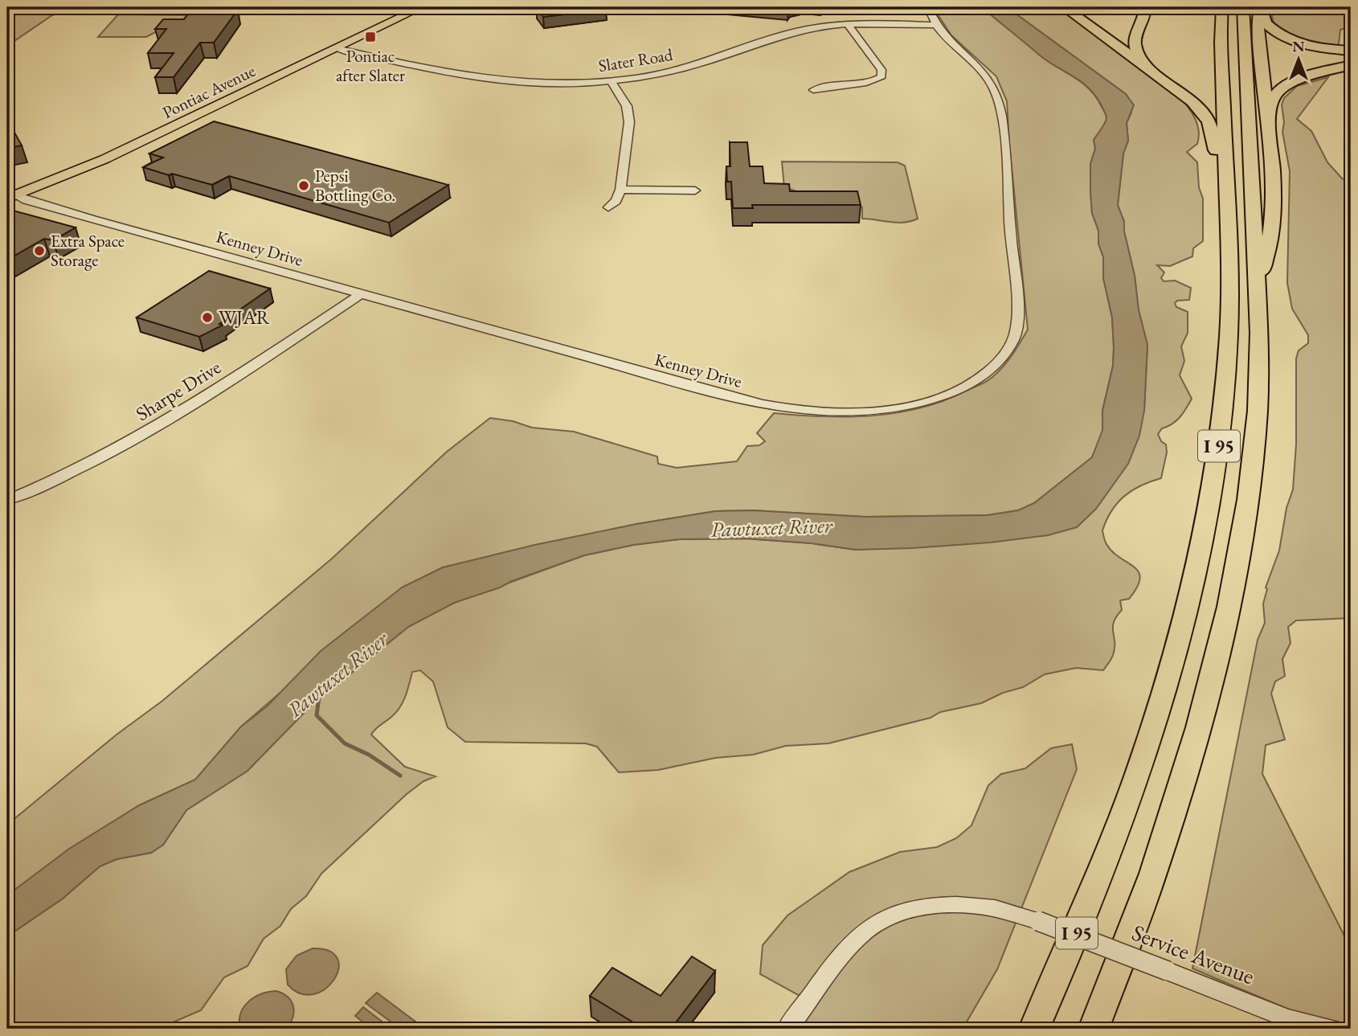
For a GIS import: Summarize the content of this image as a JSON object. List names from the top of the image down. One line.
{"streets":{"highway":["I 95"],"main road":["Pontiac Avenue"],"street":["Slater Road","Kenney Drive","Sharpe Drive","Service Avenue"]},"crossings":[["Slater Road","Pontiac Avenue"],["Slater Road","Kenney Drive"],["Pontiac Avenue","Kenney Drive"],["Kenney Drive","Sharpe Drive"]],"water":["Pawtuxet River"],"places":{"transit":["Pontiac after Slater"],"other":["Pepsi Bottling Co.","Extra Space Storage","WJAR"]},"north":"top"}
